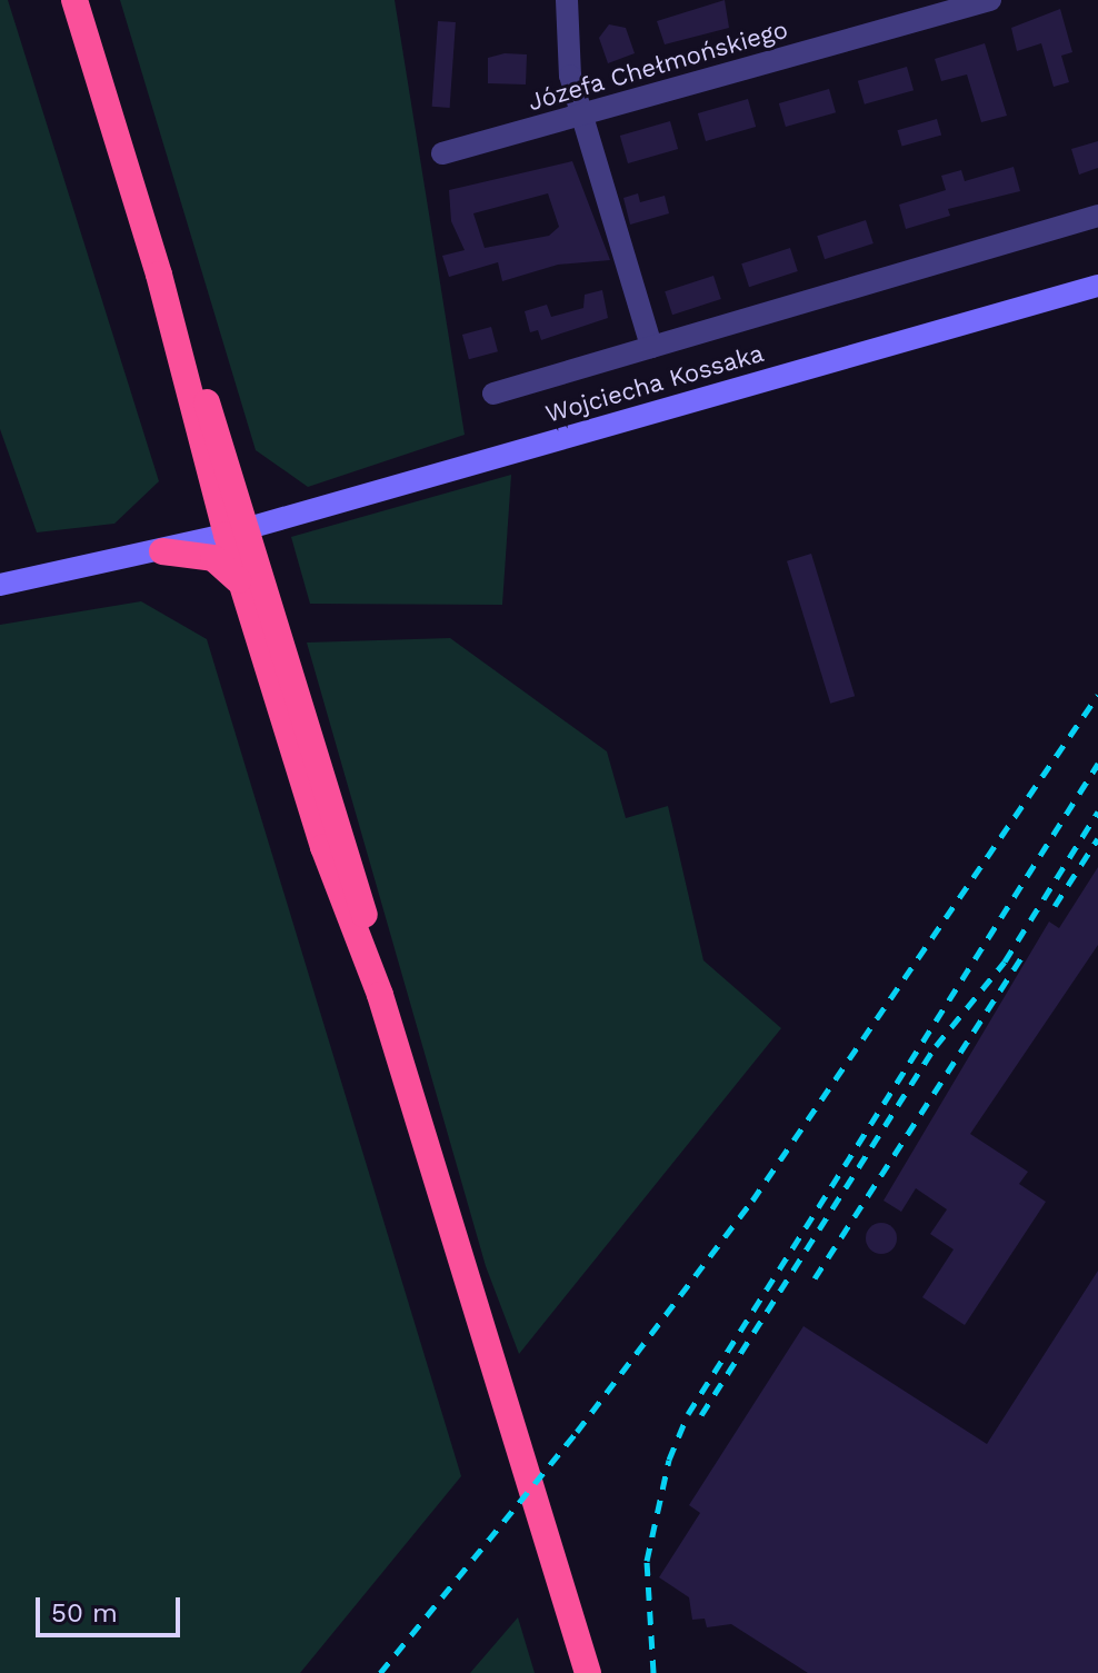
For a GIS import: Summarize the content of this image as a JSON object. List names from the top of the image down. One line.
{"streets":{"street":["Józefa Chełmońskiego","Wojciecha Kossaka"]},"scale_bar":"50 m"}
